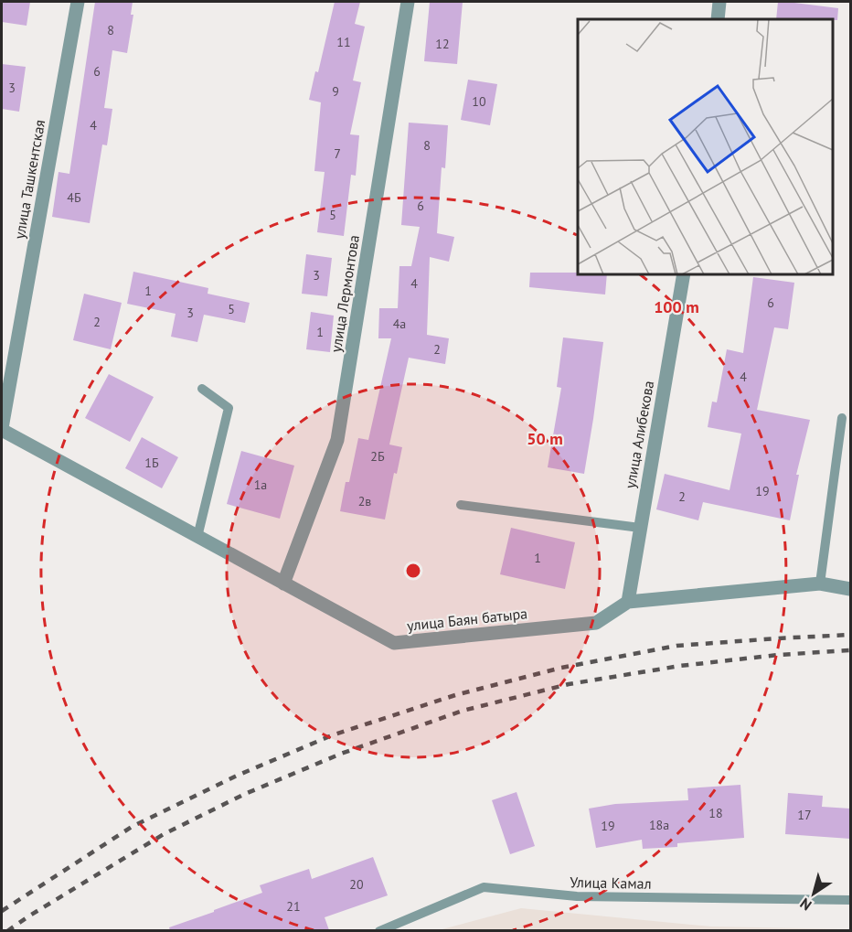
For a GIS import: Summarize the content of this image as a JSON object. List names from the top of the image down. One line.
{"streets":{"street":["улица Ташкентская","улица Лермонтова","улица Алибекова","улица Баян батыра"],"lane":["Улица Камал"]},"crossings":[["улица Ташкентская","улица Баян батыра"],["улица Лермонтова","улица Баян батыра"],["улица Алибекова","улица Баян батыра"]],"house_numbers":["8","11","12","6","3","9","10","4","8","7","4Б","6","5","3","4","1","6","5","3","2","4а","1","2","4","2Б","1Б","1а","19","2","2в","1","18","17","18а","19","20","21"],"north":"bottom left","rings":["100 m","50 m"]}
